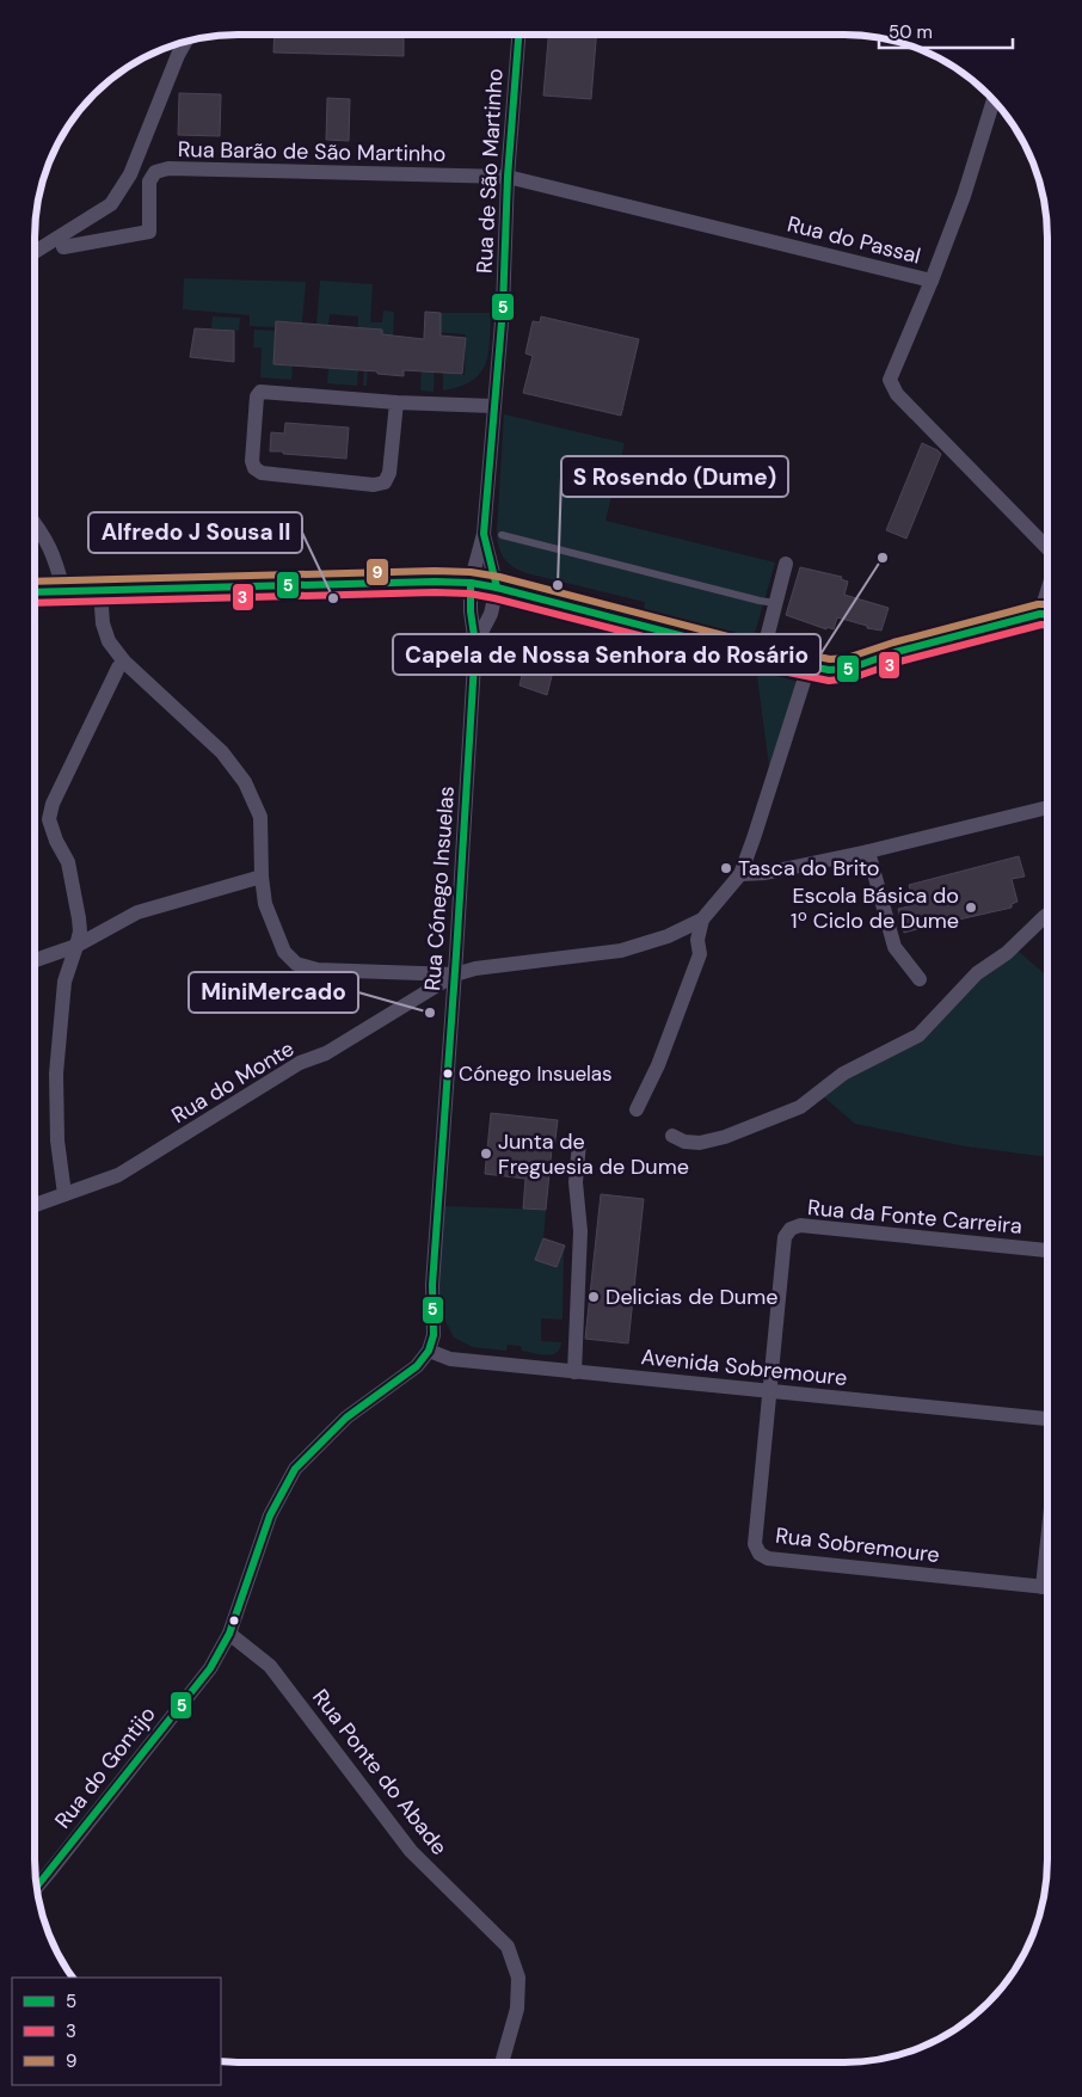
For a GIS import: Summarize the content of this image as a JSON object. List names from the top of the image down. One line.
{"streets":{"street":["Rua Barão de São Martinho","Rua de São Martinho","Rua do Passal","Rua Cónego Insuelas","Rua do Monte","Rua da Fonte Carreira","Avenida Sobremoure","Rua Sobremoure","Rua do Gontijo","Rua Ponte do Abade"]},"crossings":[["Rua Barão de São Martinho","Rua de São Martinho"],["Rua Barão de São Martinho","Rua do Passal"],["Rua de São Martinho","Rua do Passal"],["Rua de São Martinho","Rua Cónego Insuelas"],["Rua Cónego Insuelas","Rua do Monte"],["Rua Cónego Insuelas","Avenida Sobremoure"],["Rua Cónego Insuelas","Rua do Gontijo"],["Rua da Fonte Carreira","Avenida Sobremoure"],["Rua da Fonte Carreira","Rua Sobremoure"],["Avenida Sobremoure","Rua Sobremoure"],["Avenida Sobremoure","Rua do Gontijo"],["Rua do Gontijo","Rua Ponte do Abade"]],"places":["Capela de Nossa Senhora do Rosário","S Rosendo (Dume)","Alfredo J Sousa II","Tasca do Brito","Escola Básica do 1º Ciclo de Dume","MiniMercado","Cónego Insuelas","Junta de Freguesia de Dume","Delicias de Dume"],"lines":["transit line 5","transit line 9","transit line 3"],"legend":["5","3","9"],"scale_bar":"50 m"}
